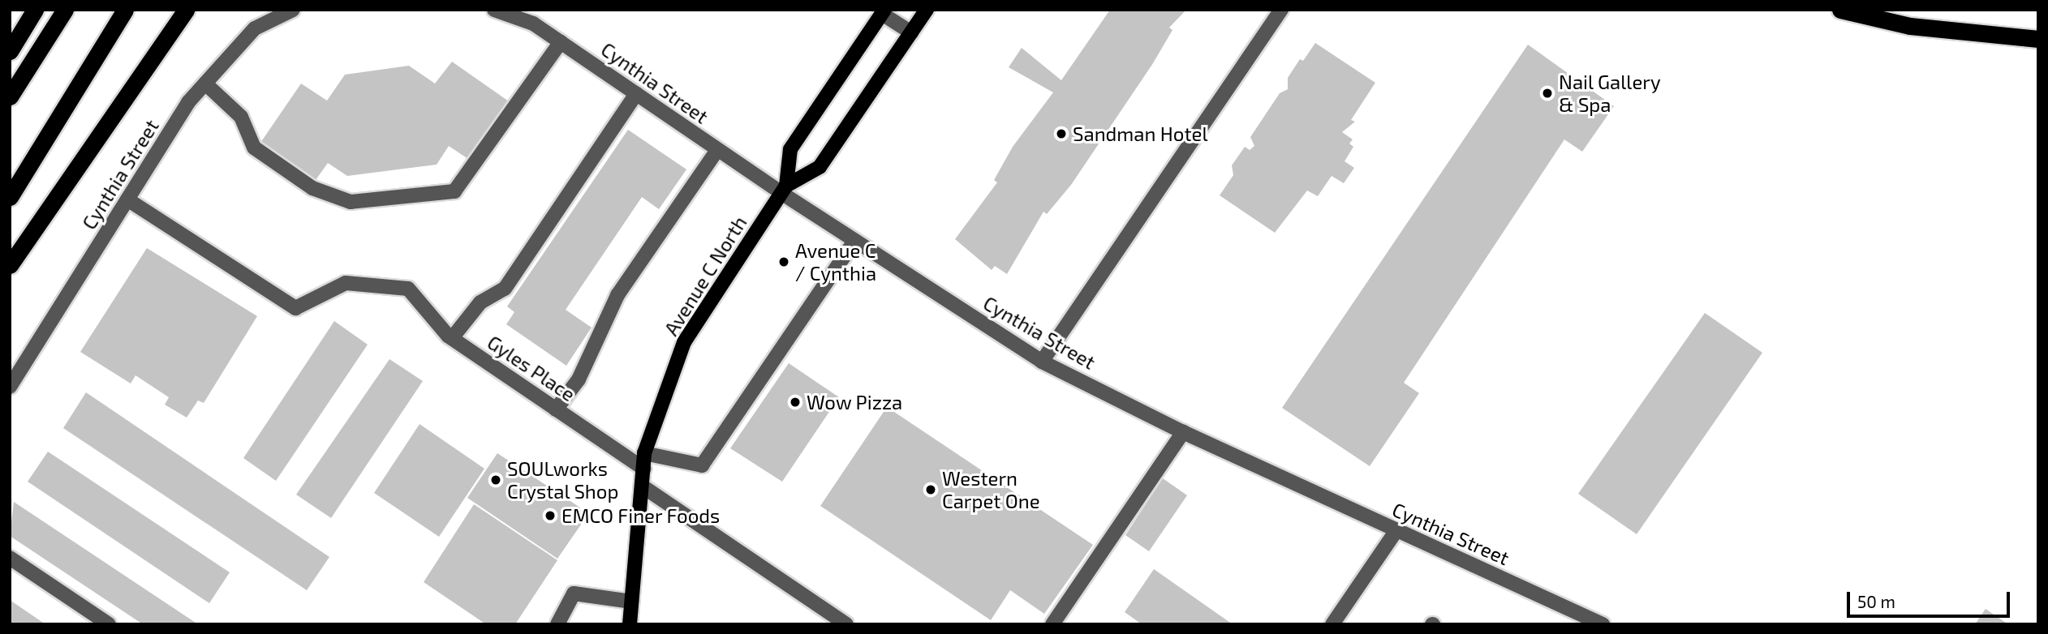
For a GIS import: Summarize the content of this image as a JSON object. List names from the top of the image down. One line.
{"streets":{"main road":["Avenue C North"],"street":["Cynthia Street","Gyles Place"]},"crossings":[["Cynthia Street","Avenue C North"],["Cynthia Street","Gyles Place"],["Avenue C North","Gyles Place"]],"places":["Nail Gallery & Spa","Sandman Hotel","Avenue C / Cynthia","Wow Pizza","SOULworks Crystal Shop","Western Carpet One","EMCO Finer Foods"],"scale_bar":"50 m"}
